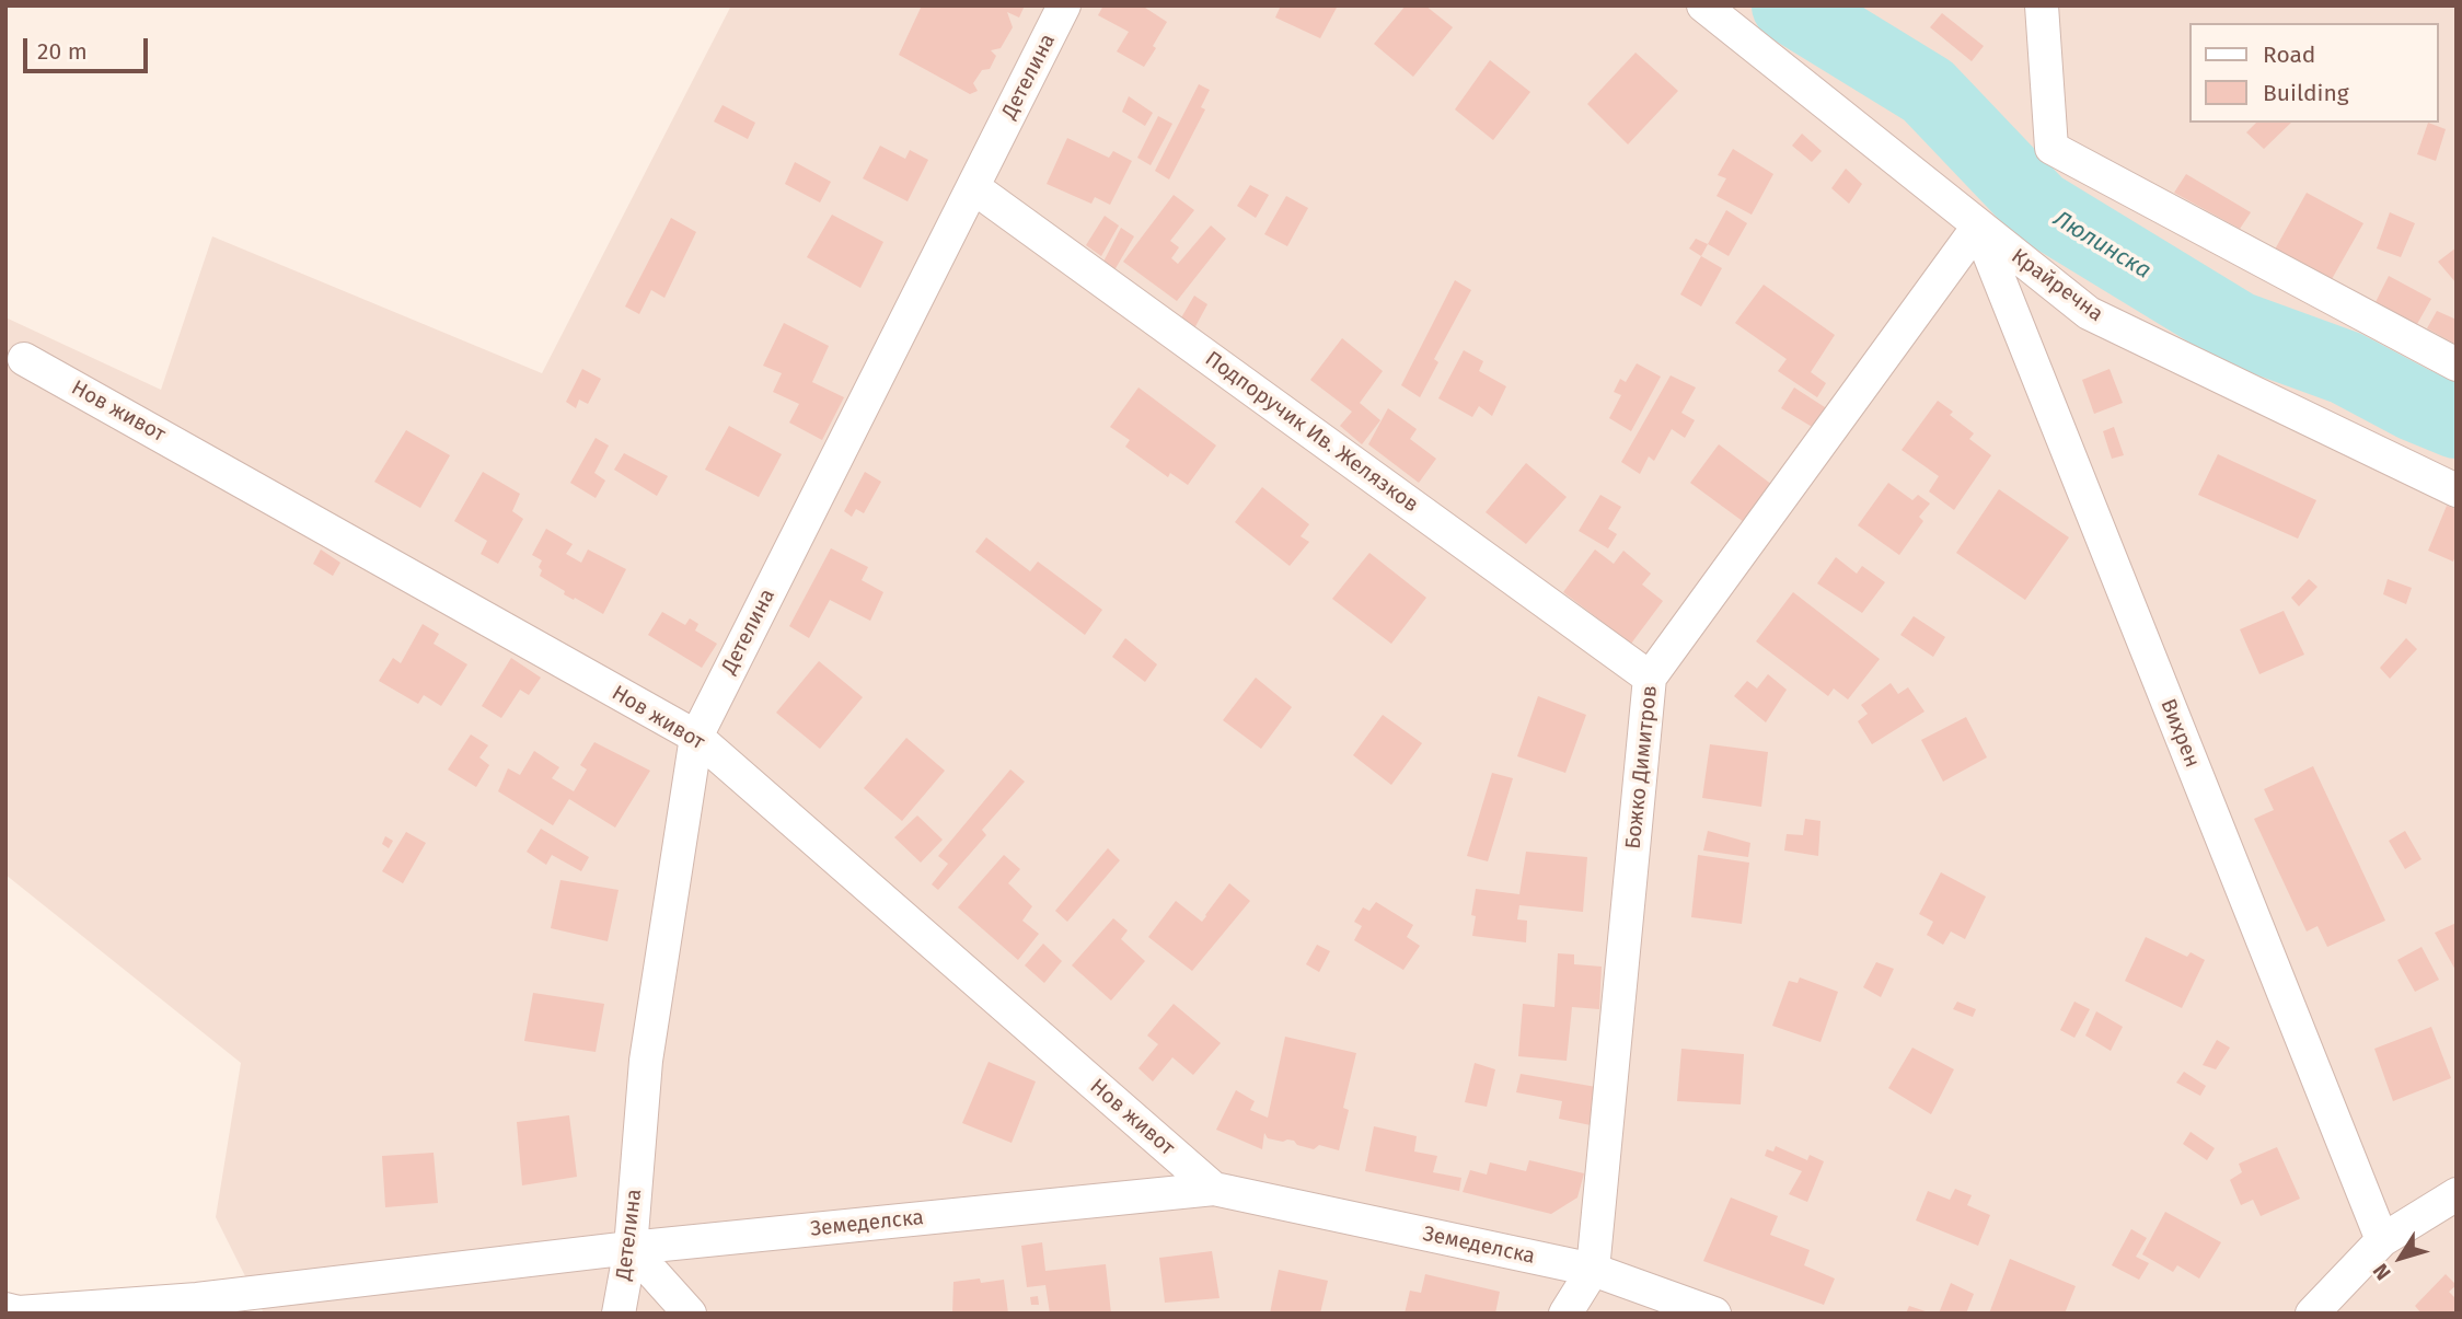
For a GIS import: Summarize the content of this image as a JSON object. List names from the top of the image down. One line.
{"streets":{"street":["Детелина","Крайречна","Нов живот","Подпоручик Ив. Желязков","Вихрен","Божко Димитров","Земеделска"]},"crossings":[["Детелина","Нов живот"],["Детелина","Подпоручик Ив. Желязков"],["Детелина","Земеделска"],["Крайречна","Вихрен"],["Крайречна","Божко Димитров"],["Нов живот","Земеделска"],["Подпоручик Ив. Желязков","Божко Димитров"],["Вихрен","Божко Димитров"],["Божко Димитров","Земеделска"]],"water":["Люлинска"],"legend":["Road","Building"],"scale_bar":"20 m","north":"bottom left"}
